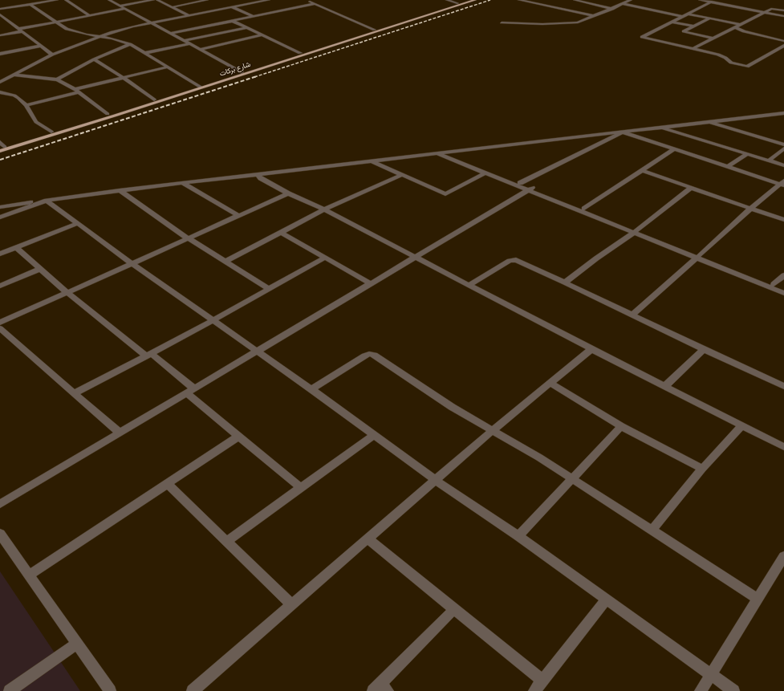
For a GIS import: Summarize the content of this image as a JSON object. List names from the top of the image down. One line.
{"streets":{"main road":["شارع بركات"]}}
